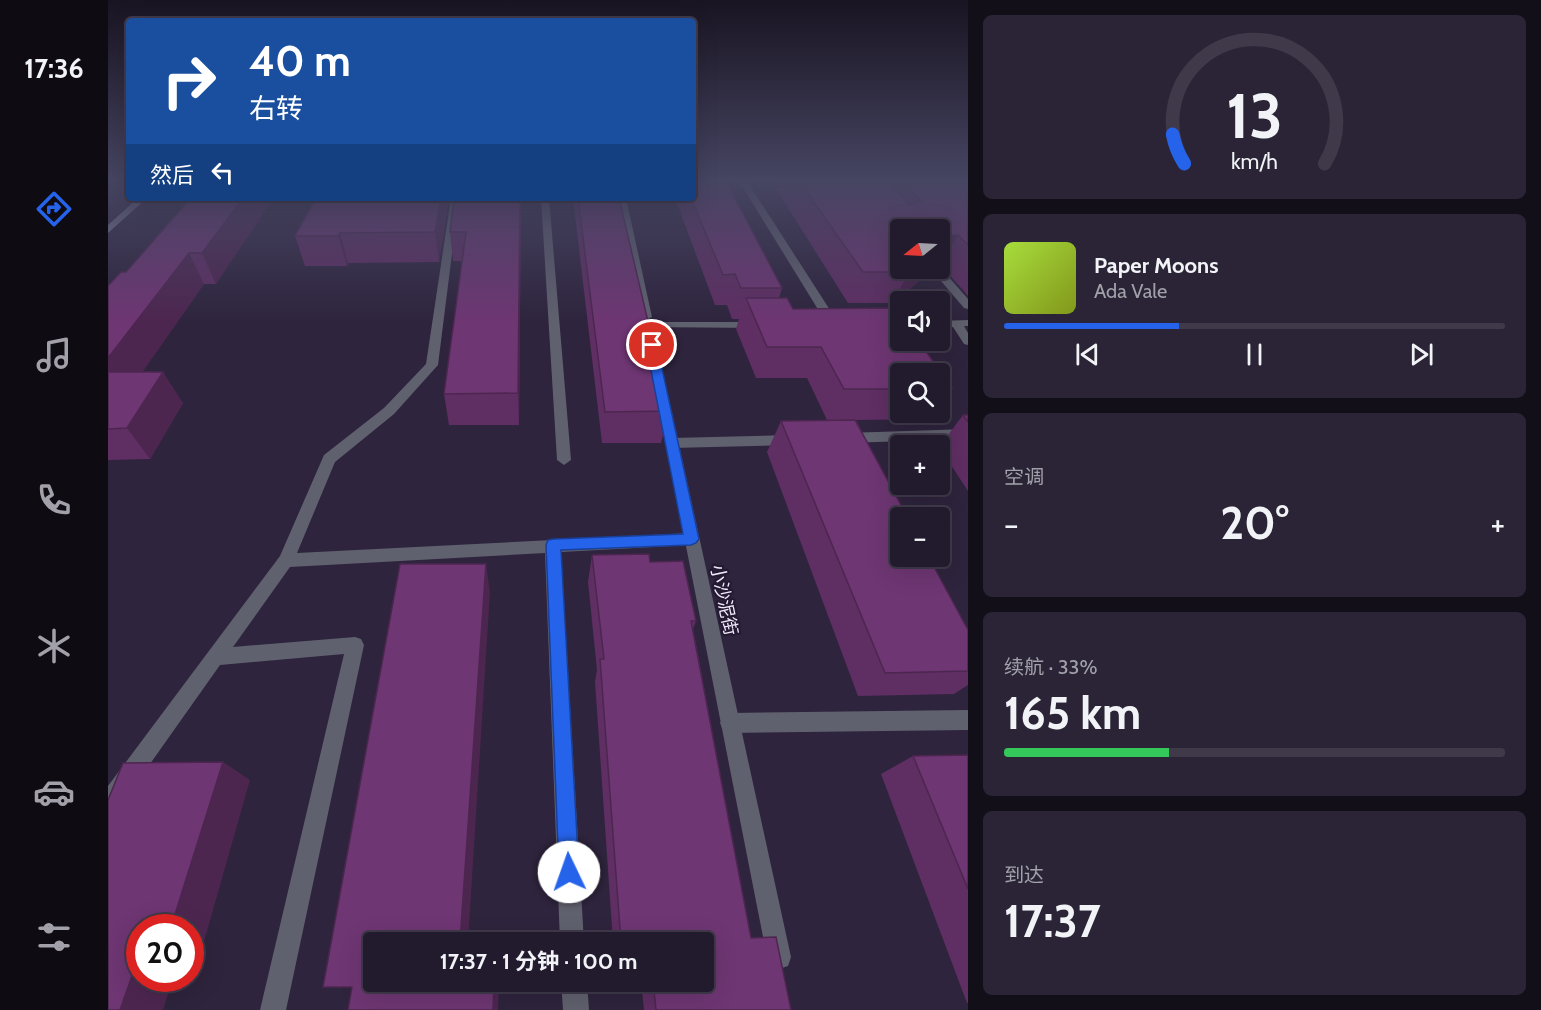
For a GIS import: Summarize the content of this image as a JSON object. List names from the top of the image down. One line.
{"streets":{"street":["小沙泥街"]},"north":"left","page":{"tabs":"17:36","turn":["40 m","右转"],"then":"然后","map_buttons":["+","−"],"song":["Paper Moons","Ada Vale"],"tile":["空调",["续航 · 33%","165 km"],["到达","17:37"]],"heat":["−","20°","+"],"limit":"20","trip":"17:37 · 1 分钟 · 100 m","gauge":["13","km/h"]}}
